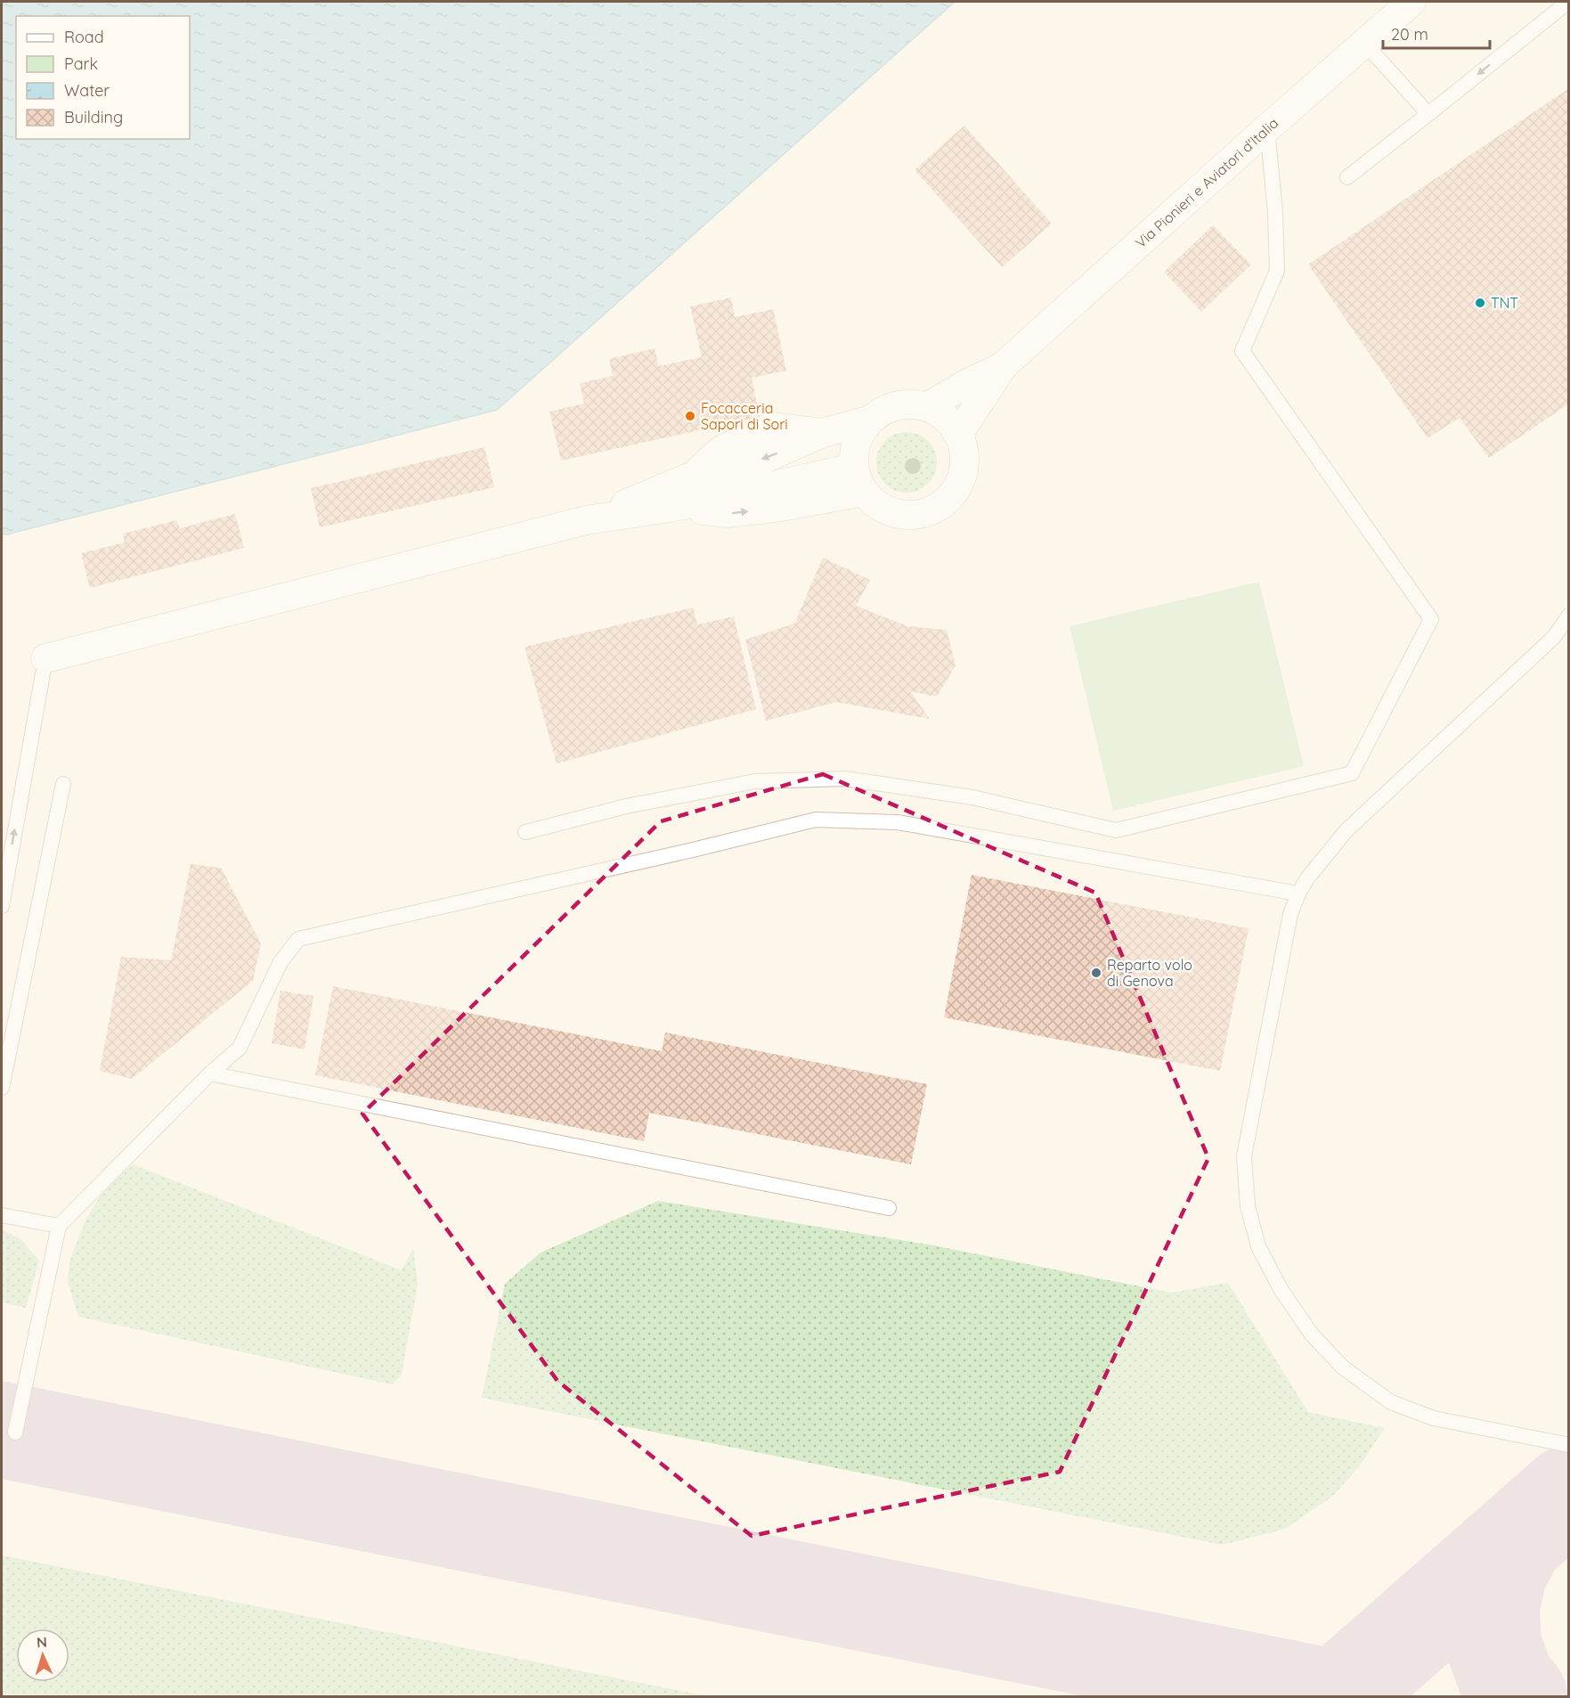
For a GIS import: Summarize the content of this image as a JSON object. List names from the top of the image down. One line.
{"streets":{"street":["Via Pionieri e Aviatori d'Italia"]},"places":["TNT","Focacceria Sapori di Sori","Reparto volo di Genova"],"legend":["Road","Park","Water","Building"],"scale_bar":"20 m","north":"top"}
